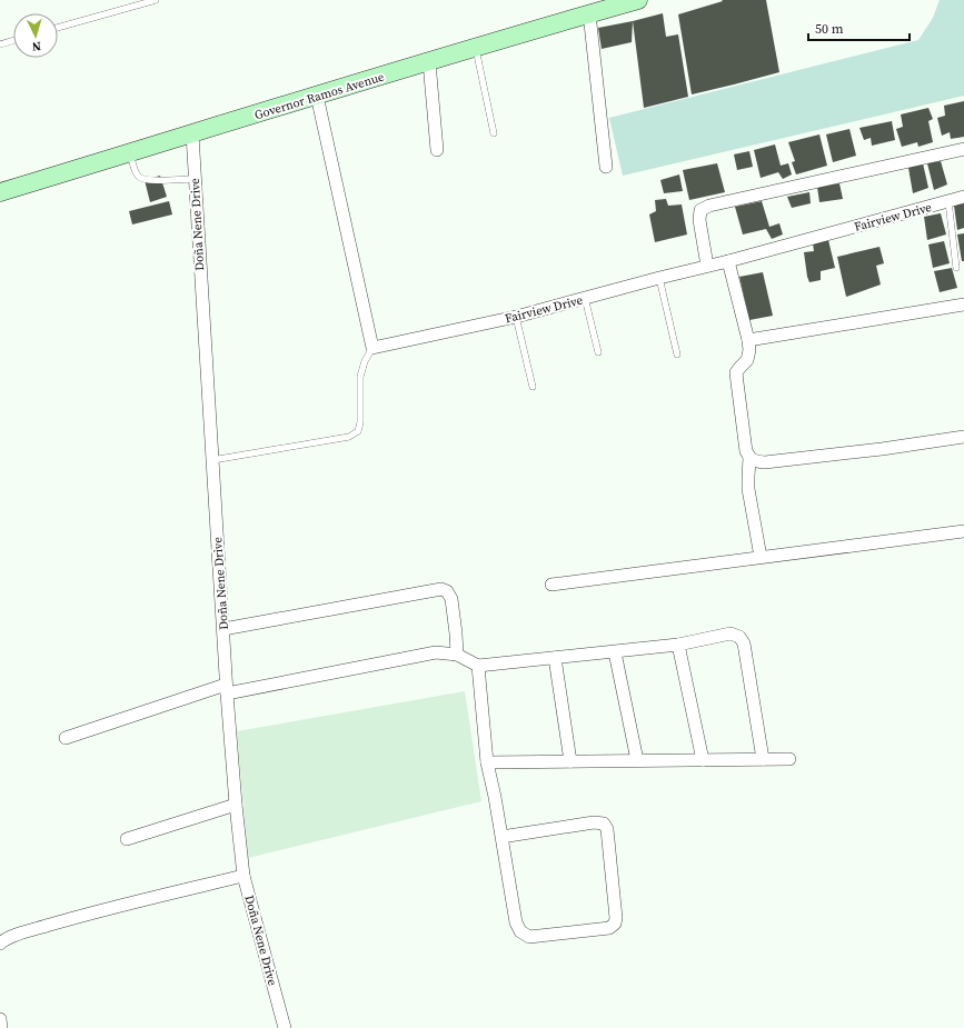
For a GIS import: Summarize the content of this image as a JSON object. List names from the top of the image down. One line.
{"streets":{"main road":["Governor Ramos Avenue"],"street":["Fairview Drive","Doña Nene Drive"]},"crossings":[["Governor Ramos Avenue","Doña Nene Drive"]],"scale_bar":"50 m","north":"bottom"}
